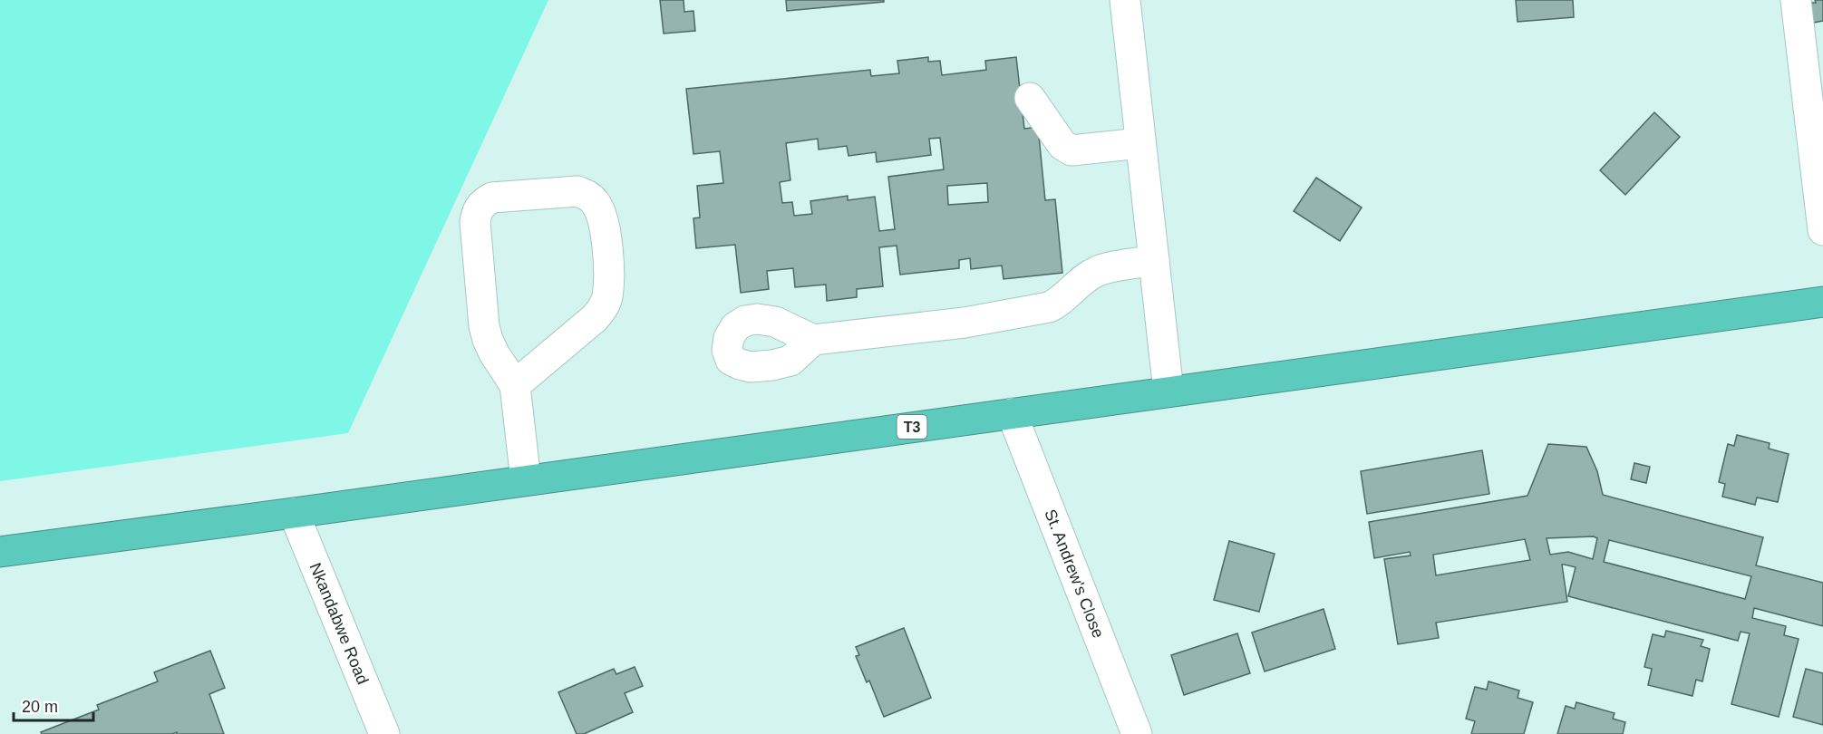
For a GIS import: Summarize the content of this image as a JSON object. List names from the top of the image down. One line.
{"streets":{"highway":["T3"],"street":["St. Andrew's Close","Nkandabwe Road"]},"crossings":[["T3","St. Andrew's Close"],["T3","Nkandabwe Road"]],"scale_bar":"20 m"}
